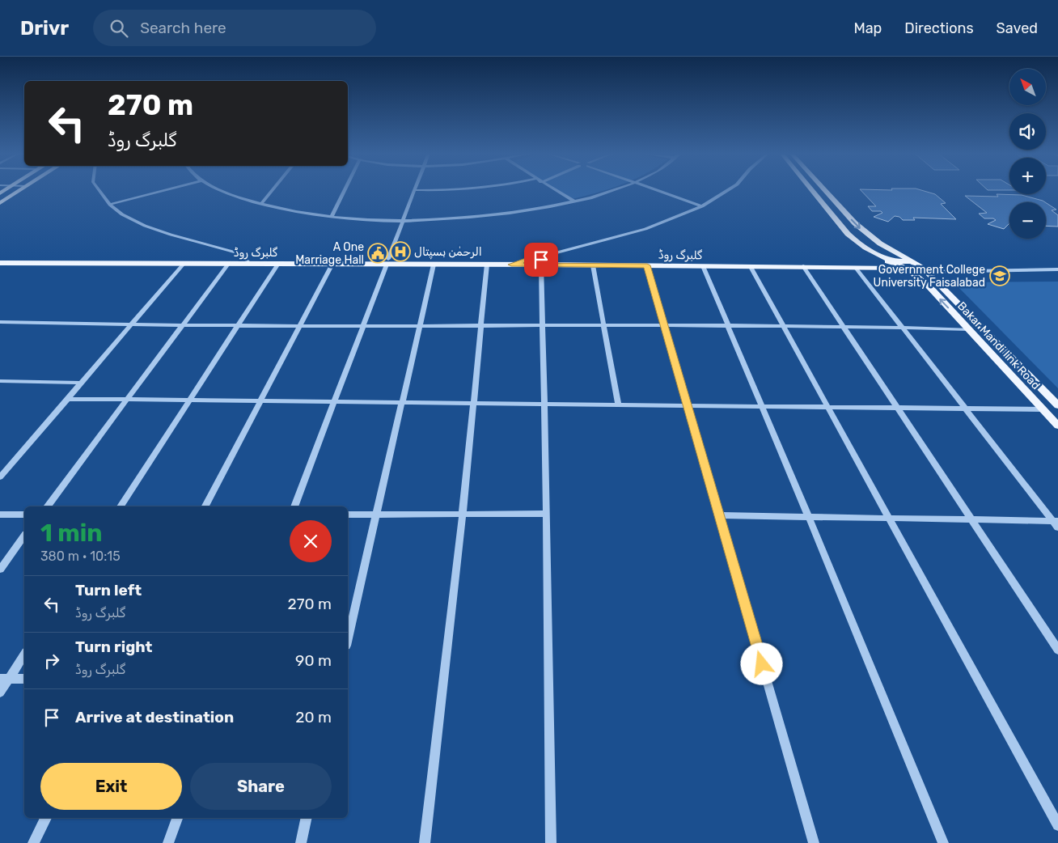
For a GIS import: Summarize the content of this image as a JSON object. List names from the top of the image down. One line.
{"streets":{"main road":["گلبرگ روڈ","Bakar Mandi link Road"]},"crossings":[["گلبرگ روڈ","Bakar Mandi link Road"]],"places":{"hospital":["الرحمٰن ہسپتال"],"public building":["A One Marriage Hall"],"school or university":["Government College University Faisalabad"]},"north":"top left","page":{"header":"Drivr","search":"Search here","nav":["Map","Directions","Saved"],"map_buttons":["+","−"],"turn":["270 m","گلبرگ روڈ"],"heading":["1 min","380 m · 10:15"],"list":[{"name":"Turn left","note":"گلبرگ روڈ","value":"270 m"},{"name":"Turn right","note":"گلبرگ روڈ","value":"90 m"},{"name":"Arrive at destination","value":"20 m"}],"buttons":["Exit","Share"]}}
